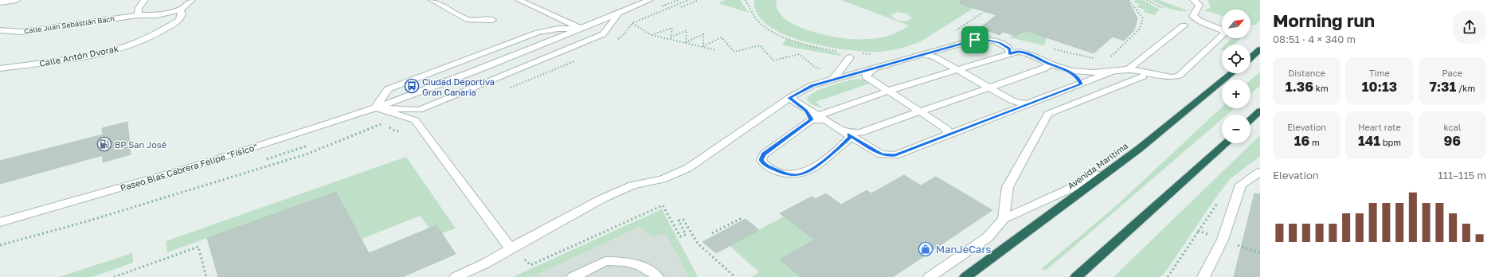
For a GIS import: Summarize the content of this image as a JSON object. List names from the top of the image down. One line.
{"streets":{"highway":["Avenida Maritima"],"street":["Calle Juan Sebastián Bach","Calle Antón Dvorak","Paseo Blas Cabrera Felipe \"Físico\""]},"crossings":[["Calle Juan Sebastián Bach","Calle Antón Dvorak"]],"places":{"bus stop":["Ciudad Deportiva Gran Canaria"],"fuel station":["BP San José"],"shop":["ManJeCars"]},"north":"top right","page":{"heading":["Morning run","08:51 · 4 × 340 m"],"map_buttons":["+","−"],"stats":[["Distance","1.36 km"],["Time","10:13"],["Pace","7:31 /km"],["Elevation","16 m"],["Heart rate","141 bpm"],["kcal","96"]],"chart":["Elevation","111–115 m"]}}
